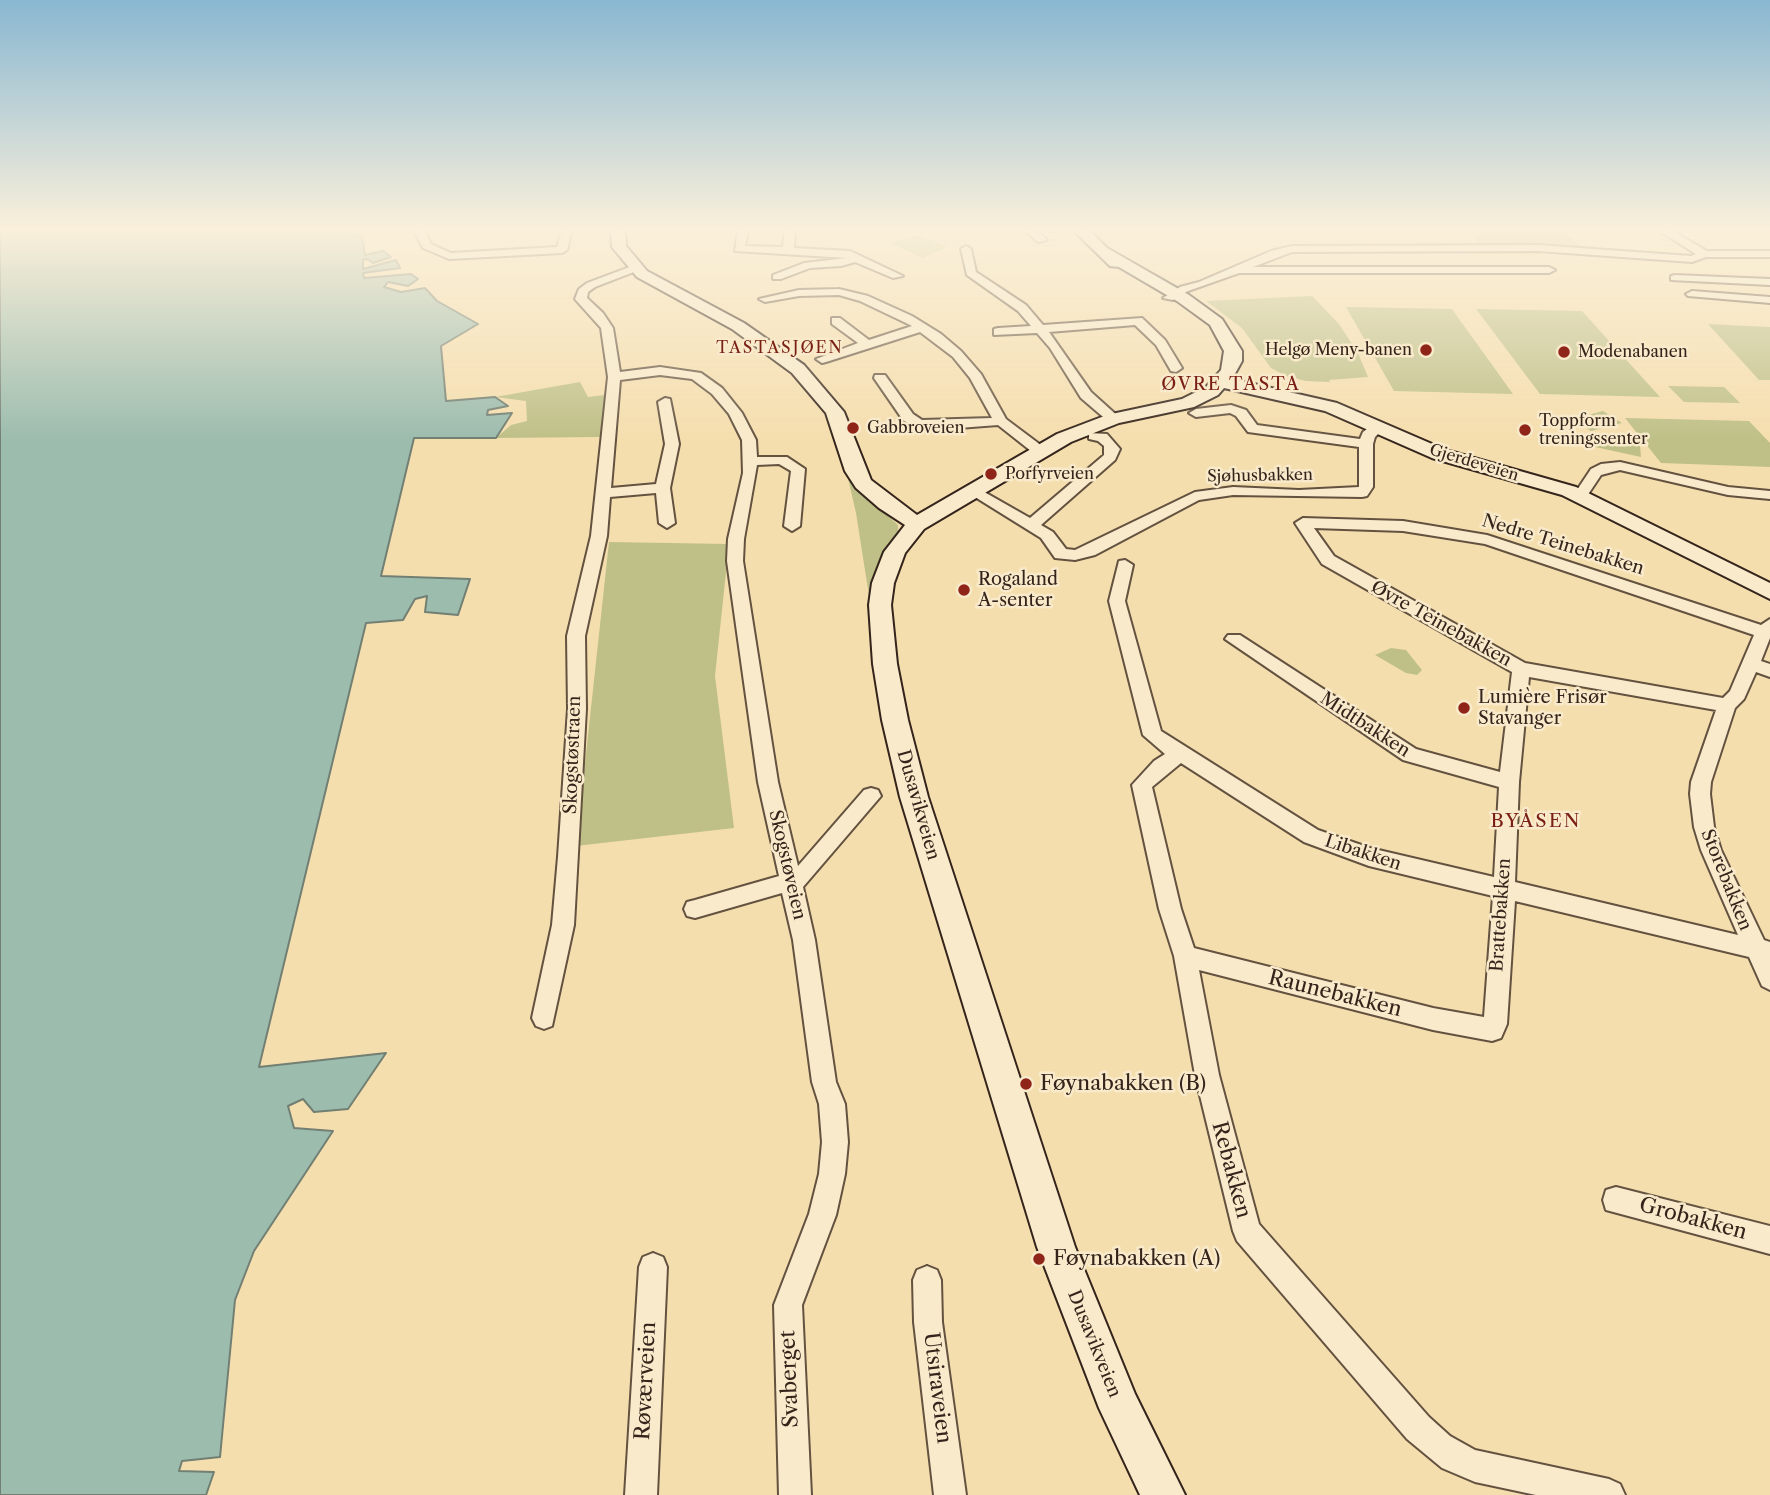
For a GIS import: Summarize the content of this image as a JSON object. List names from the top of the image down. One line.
{"streets":{"main road":["Gjerdeveien","Dusavikveien"],"street":["Sjøhusbakken","Nedre Teinebakken","Øvre Teinebakken","Midtbakken","Skogstøstraen","Libakken","Skogstøveien","Storebakken","Brattebakken","Raunebakken","Rebakken","Grobakken","Svaberget","Røværveien","Utsiraveien"]},"crossings":[["Gjerdeveien","Sjøhusbakken"],["Nedre Teinebakken","Øvre Teinebakken"],["Nedre Teinebakken","Storebakken"],["Øvre Teinebakken","Storebakken"],["Øvre Teinebakken","Brattebakken"],["Midtbakken","Brattebakken"],["Skogstøstraen","Skogstøveien"],["Libakken","Storebakken"],["Libakken","Brattebakken"],["Libakken","Rebakken"],["Skogstøveien","Svaberget"],["Brattebakken","Raunebakken"],["Raunebakken","Rebakken"]],"districts":["TASTASJØEN","ØVRE TASTA","BYÅSEN"],"places":["Helgø Meny-banen","Modenabanen","Gabbroveien","Toppform treningssenter","Porfyrveien","Rogaland A-senter","Lumière Frisør Stavanger","Føynabakken (B)","Føynabakken (A)"]}
